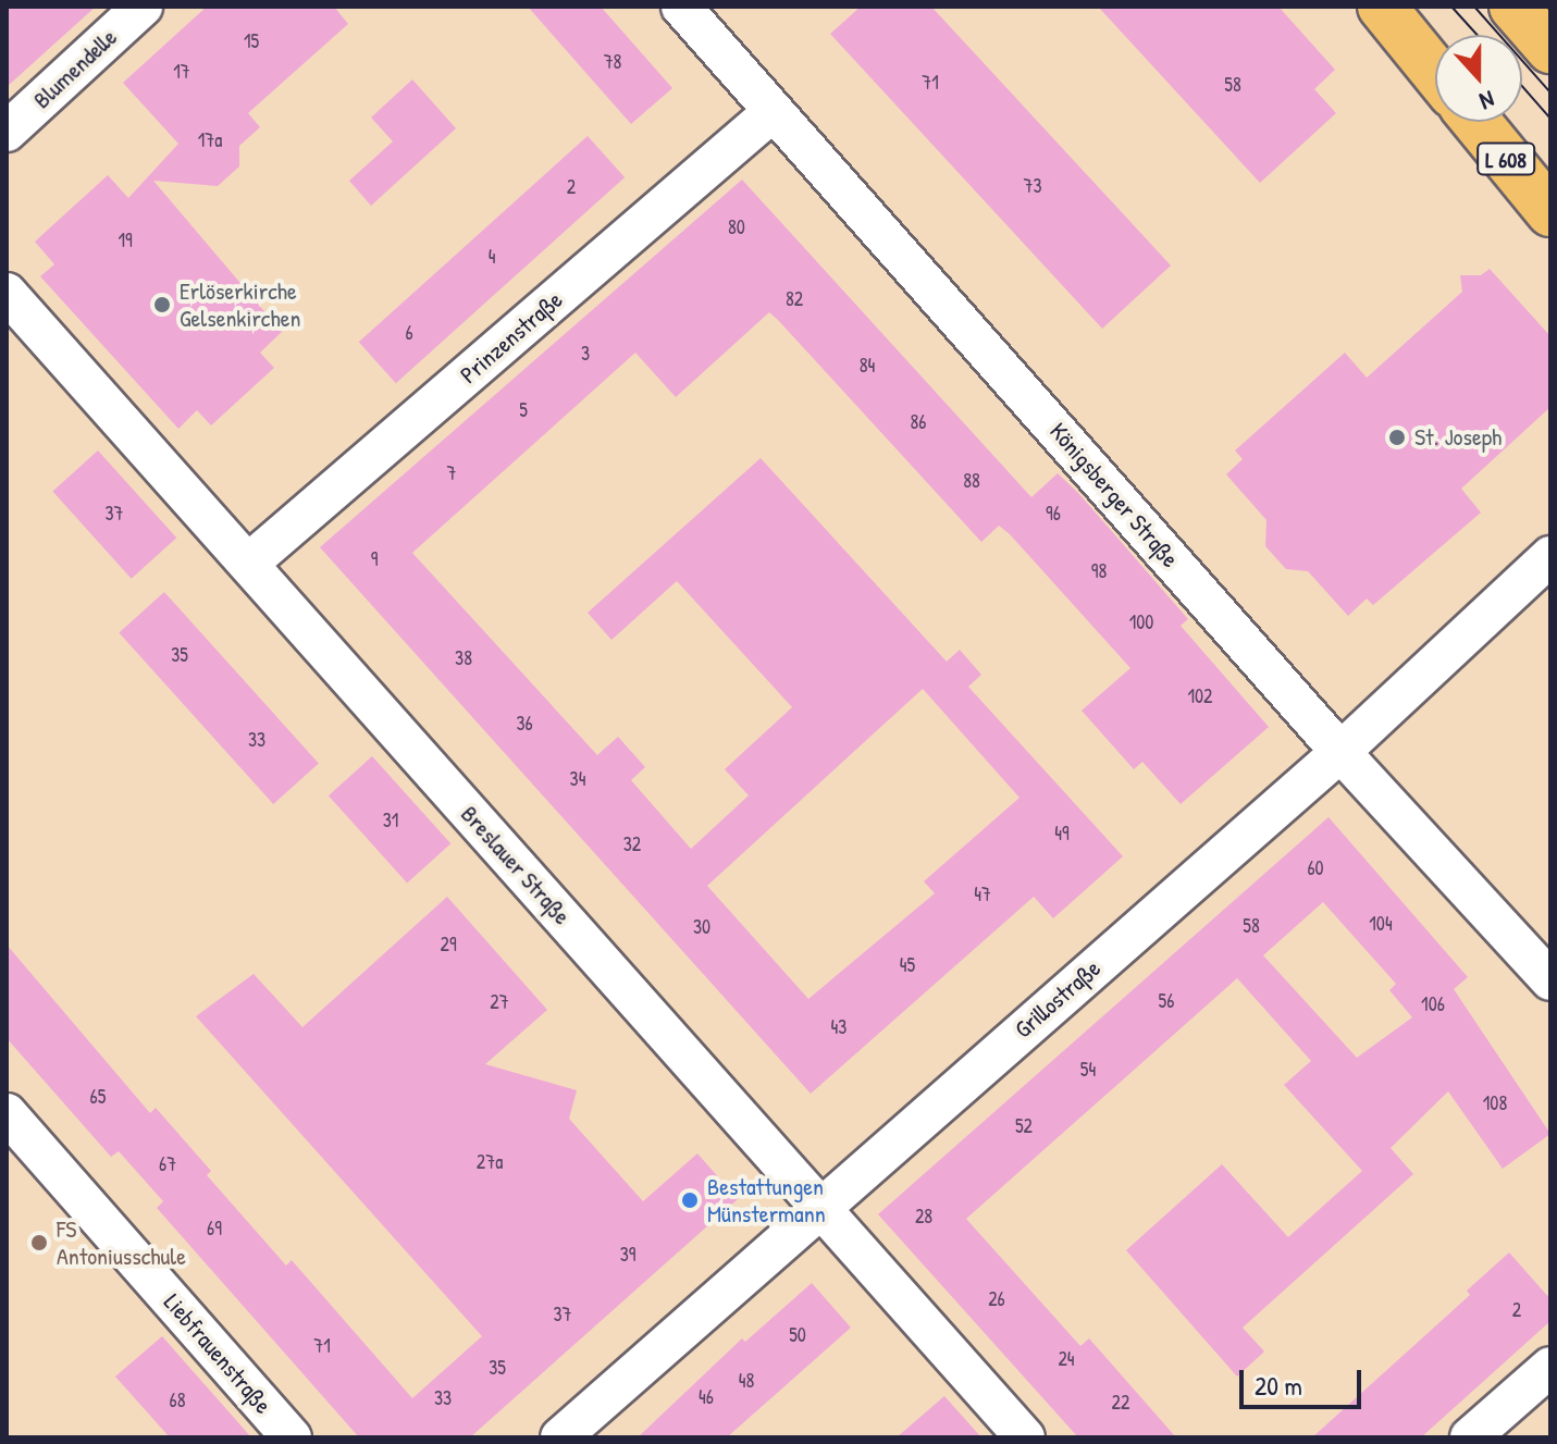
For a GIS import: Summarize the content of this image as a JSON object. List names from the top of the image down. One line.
{"streets":{"main road":["L 608"],"street":["Blumendelle","Prinzenstraße","Königsberger Straße","Breslauer Straße","Grillostraße","Liebfrauenstraße"]},"crossings":[["Prinzenstraße","Königsberger Straße"],["Prinzenstraße","Breslauer Straße"],["Königsberger Straße","Grillostraße"],["Breslauer Straße","Grillostraße"]],"places":["Erlöserkirche Gelsenkirchen","St. Joseph","Bestattungen Münstermann","FS Antoniusschule"],"house_numbers":["15","78","17","71","58","17a","73","2","80","19","4","82","6","3","84","5","86","7","88","37","96","9","98","100","35","38","102","36","33","34","31","49","32","60","47","104","58","30","29","45","56","27","106","43","54","65","108","52","27a","67","28","69","39","26","2","37","50","71","24","35","48","46","33","68","22"],"scale_bar":"20 m","north":"bottom"}
